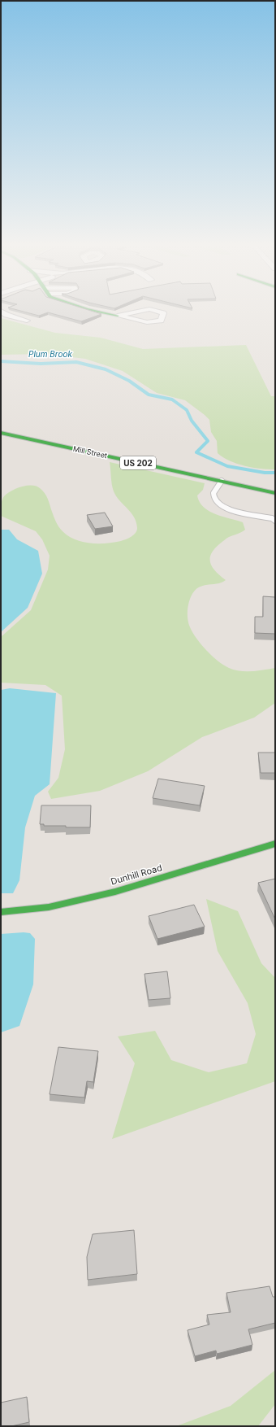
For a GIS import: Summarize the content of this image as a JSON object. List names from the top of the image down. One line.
{"streets":{"street":["Mill Street","US 202","Dunhill Road"]},"water":["Plum Brook"]}
